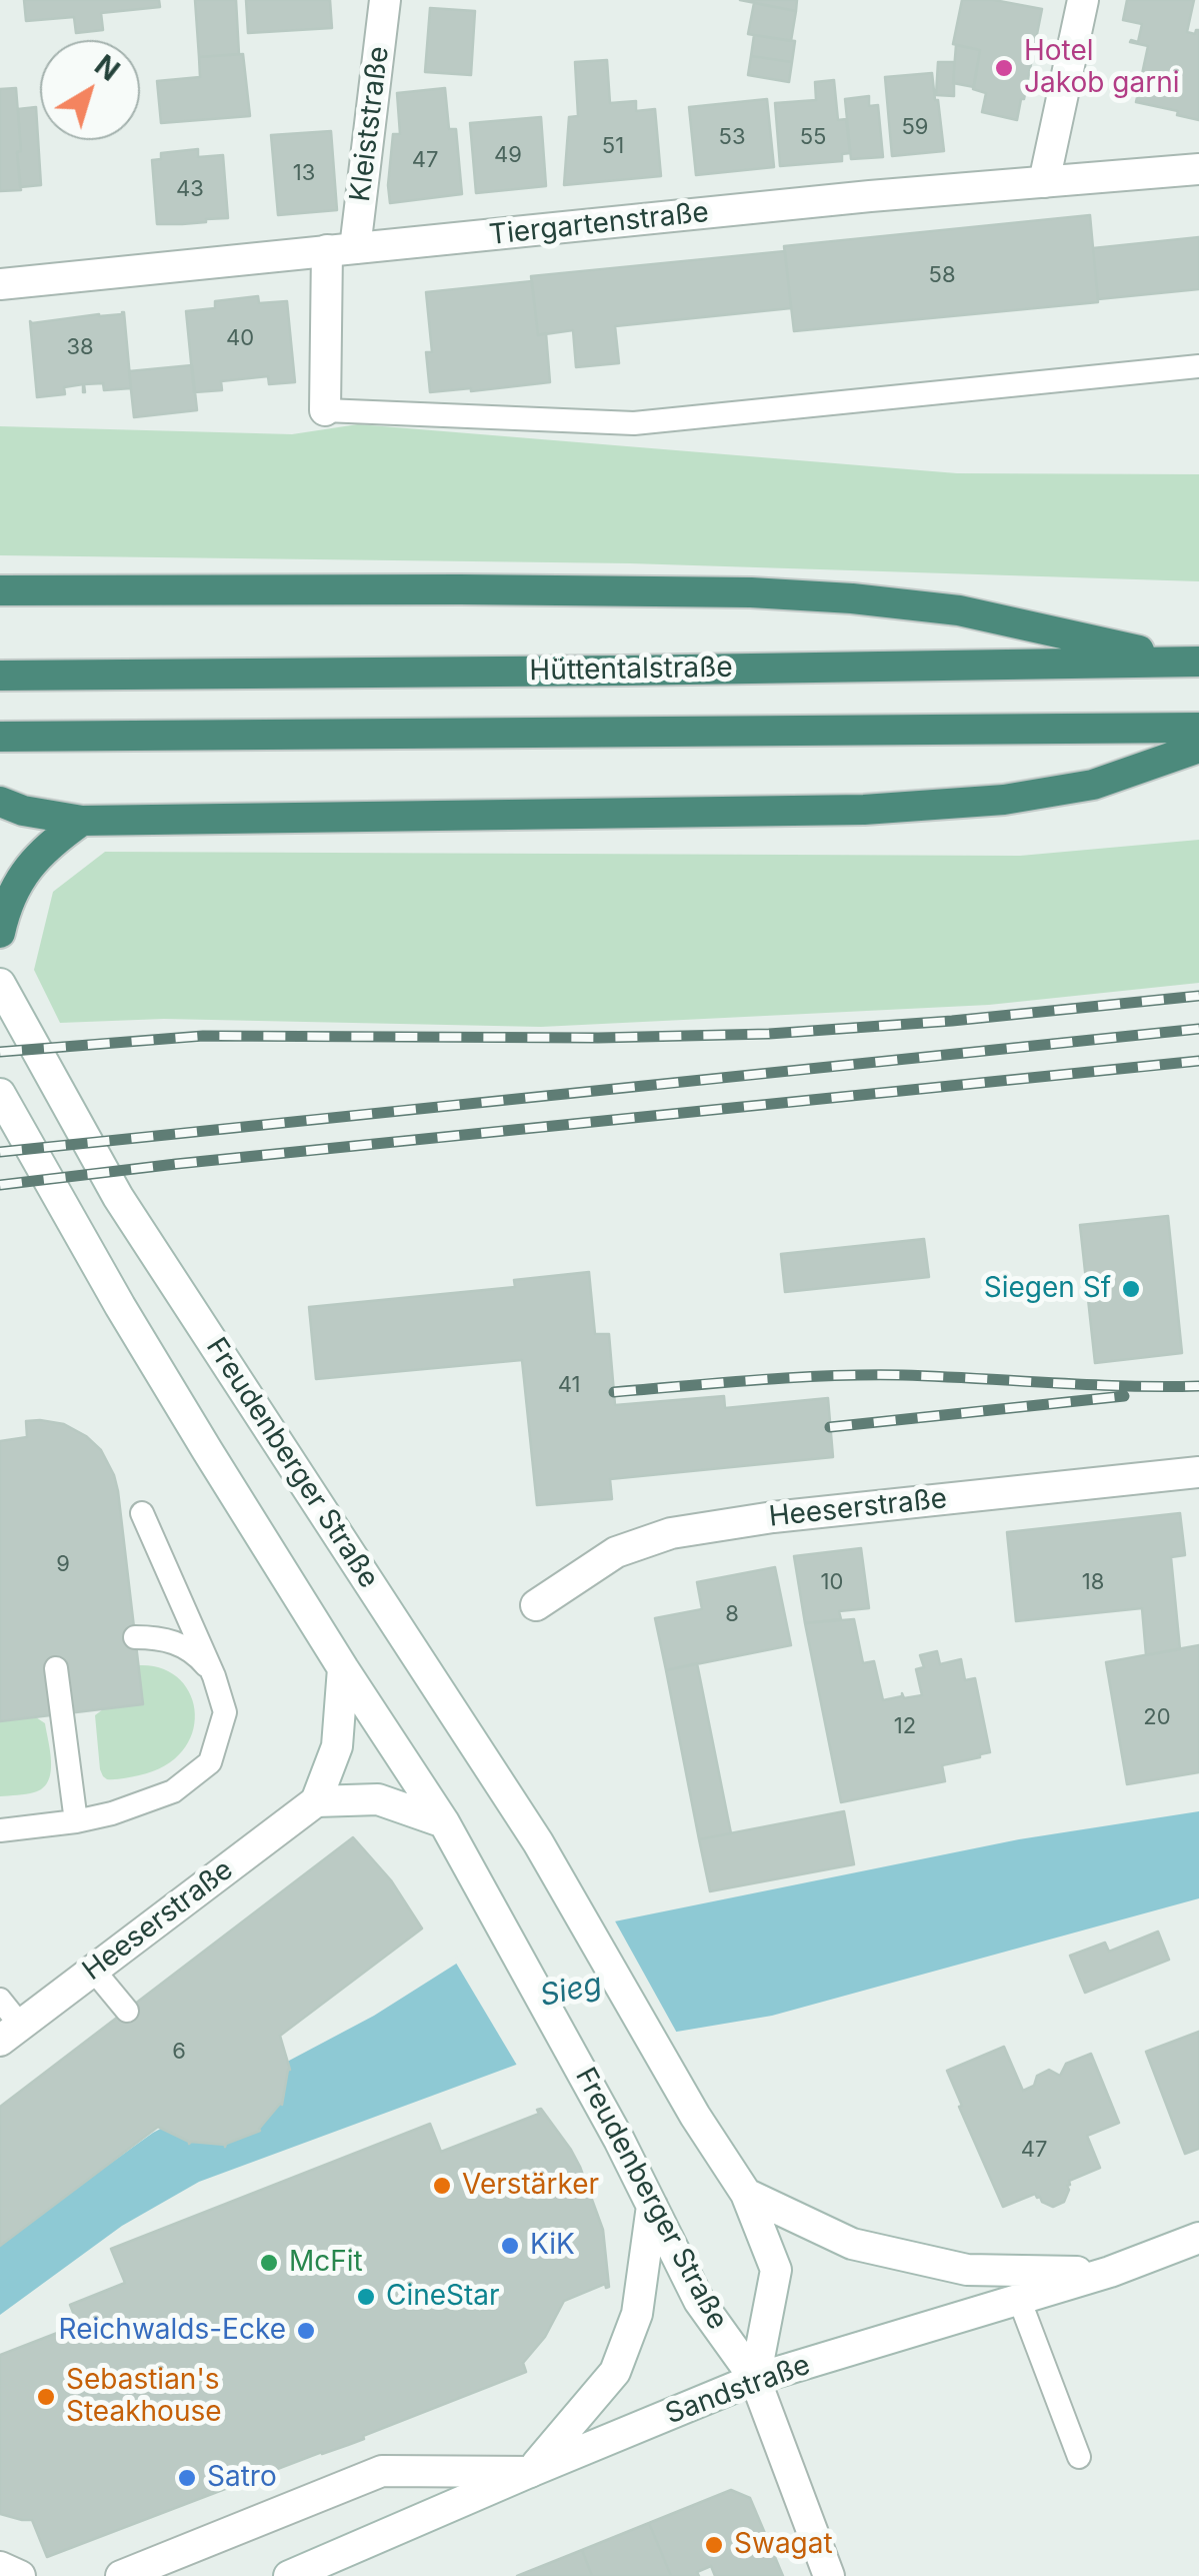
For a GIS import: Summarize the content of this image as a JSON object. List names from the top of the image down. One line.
{"streets":{"highway":["Hüttentalstraße"],"main road":["Kleiststraße","Tiergartenstraße","Freudenberger Straße","Heeserstraße","Sandstraße"]},"crossings":[["Kleiststraße","Tiergartenstraße"],["Freudenberger Straße","Sandstraße"]],"water":["Sieg"],"places":["Hotel Jakob garni","Siegen Sf","Verstärker","KiK","McFit","CineStar","Reichwalds-Ecke","Sebastian's Steakhouse","Satro","Swagat"],"house_numbers":["59","53","55","51","49","47","13","43","58","40","38","41","9","10","18","8","20","12","6","47"],"north":"top right"}
